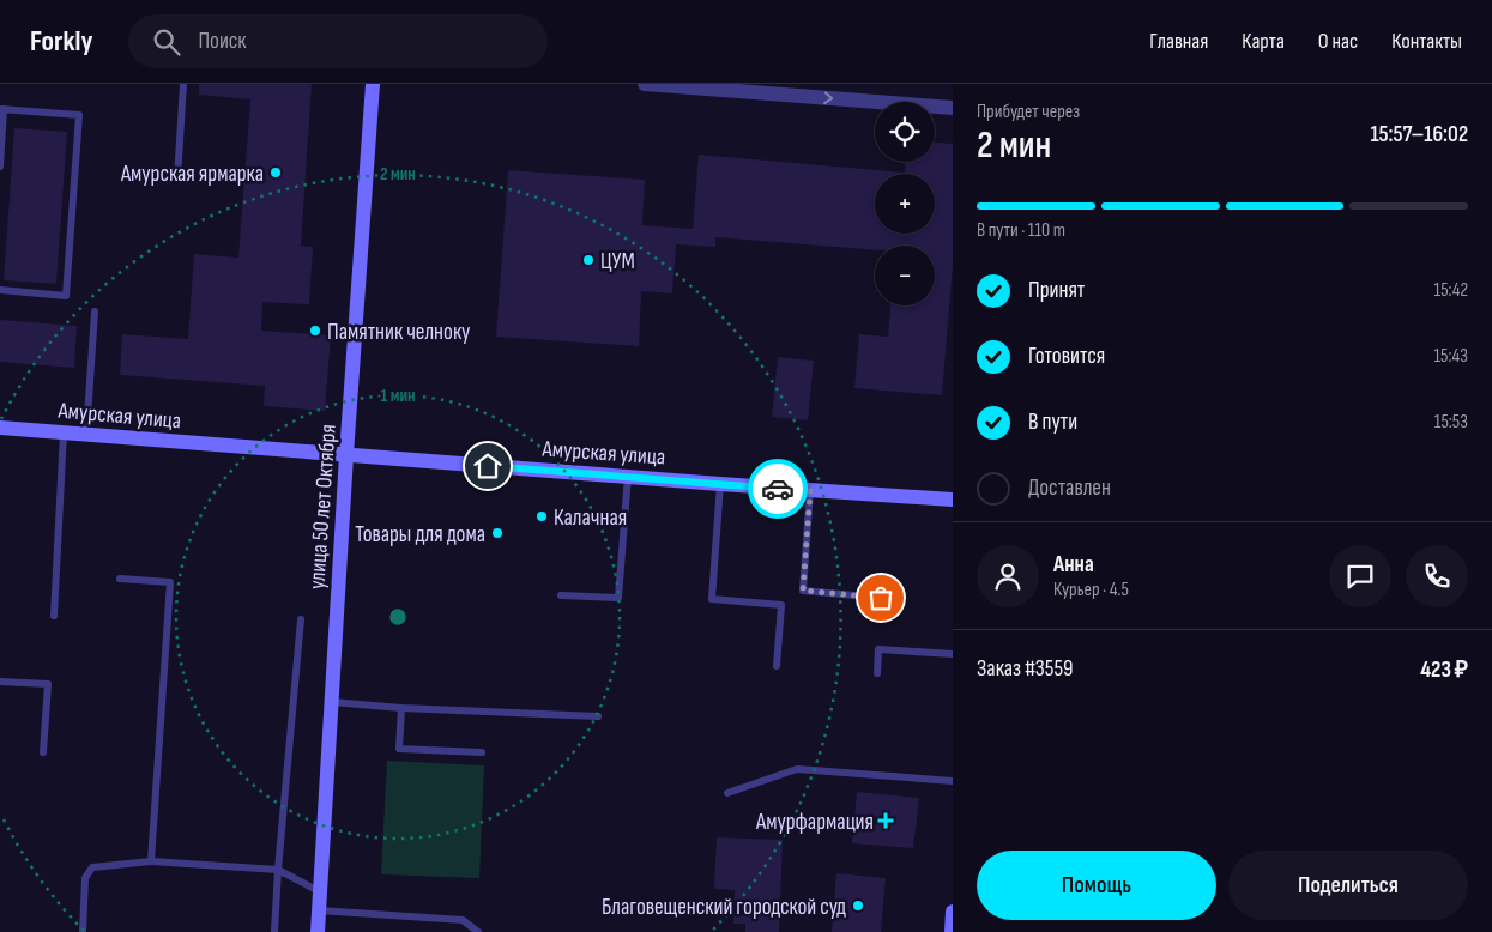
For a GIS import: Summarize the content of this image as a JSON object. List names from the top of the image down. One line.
{"streets":{"street":["Амурская улица","улица 50 лет Октября"]},"crossings":[["Амурская улица","улица 50 лет Октября"]],"places":{"other":["Амурская ярмарка","ЦУМ","Памятник челноку","Калачная","Товары для дома","Благовещенский городской суд"],"health":["Амурфармация"]},"page":{"header":"Forkly","search":"Поиск","nav":["Главная","Карта","О нас","Контакты"],"heading":["2 мин","Прибудет через","15:57–16:02"],"panel":["Анна","Курьер · 4.5","Заказ #3559","423 ₽"],"map_buttons":["+","−"],"bar":"В пути · 110 m","list":[["Принят","15:42"],["Готовится","15:43"],["В пути","15:53"],"Доставлен"],"buttons":["Помощь","Поделиться"]},"rings":["2 мин","1 мин"]}
